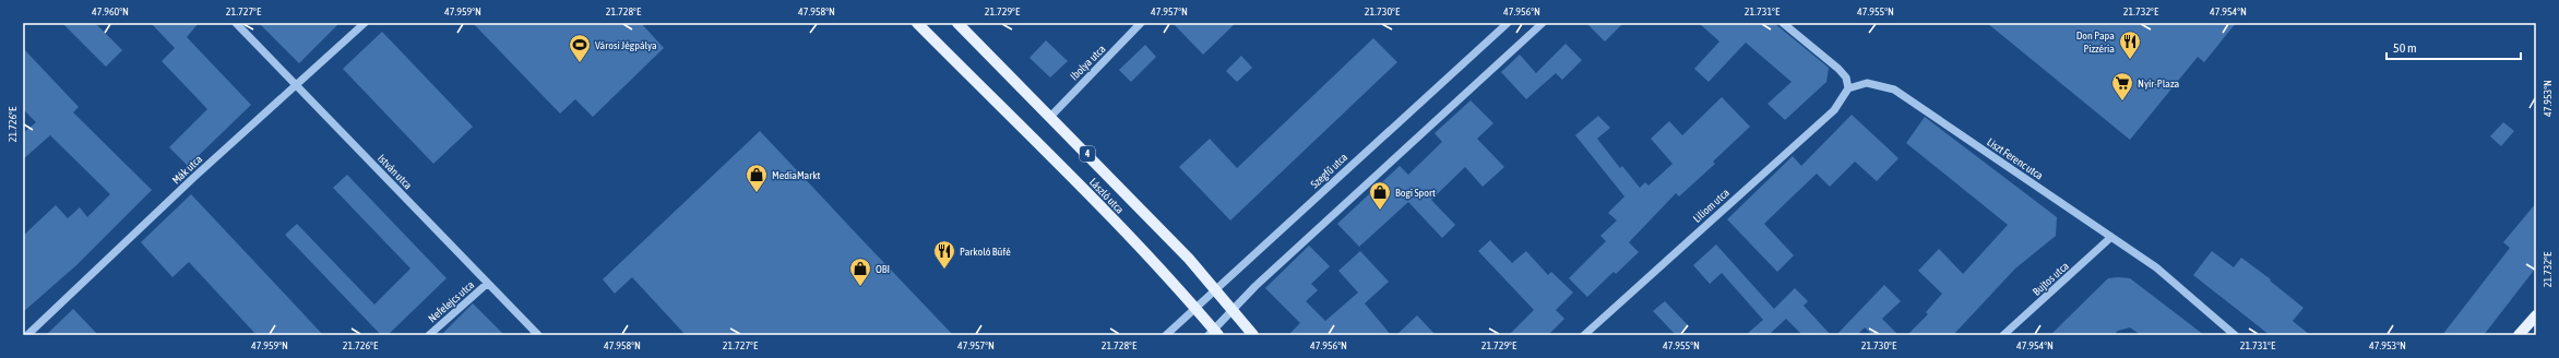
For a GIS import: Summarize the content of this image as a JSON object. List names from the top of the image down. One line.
{"streets":{"main road":["4","László utca"],"street":["Ibolya utca","Liszt Ferenc utca","Mák utca","Szegfű utca","István utca","Liliom utca","Bujtos utca","Nefelejcs utca"]},"crossings":[["Ibolya utca","László utca"],["Liszt Ferenc utca","Liliom utca"],["Liszt Ferenc utca","Bujtos utca"],["Mák utca","István utca"],["Szegfű utca","László utca"],["István utca","Nefelejcs utca"]],"places":{"restaurant":["Don Papa Pizzéria","Parkoló Büfé"],"sports":["Városi Jégpálya"],"supermarket":["Nyír-Plaza"],"shop":["MediaMarkt","Bogi Sport","OBI"]},"scale_bar":"50 m","coordinates":["47.960°N","21.727°E","47.959°N","21.728°E","47.958°N","21.729°E","47.957°N","21.730°E","47.956°N","21.731°E","47.955°N","21.732°E","47.954°N","47.953°N","21.726°E"]}
